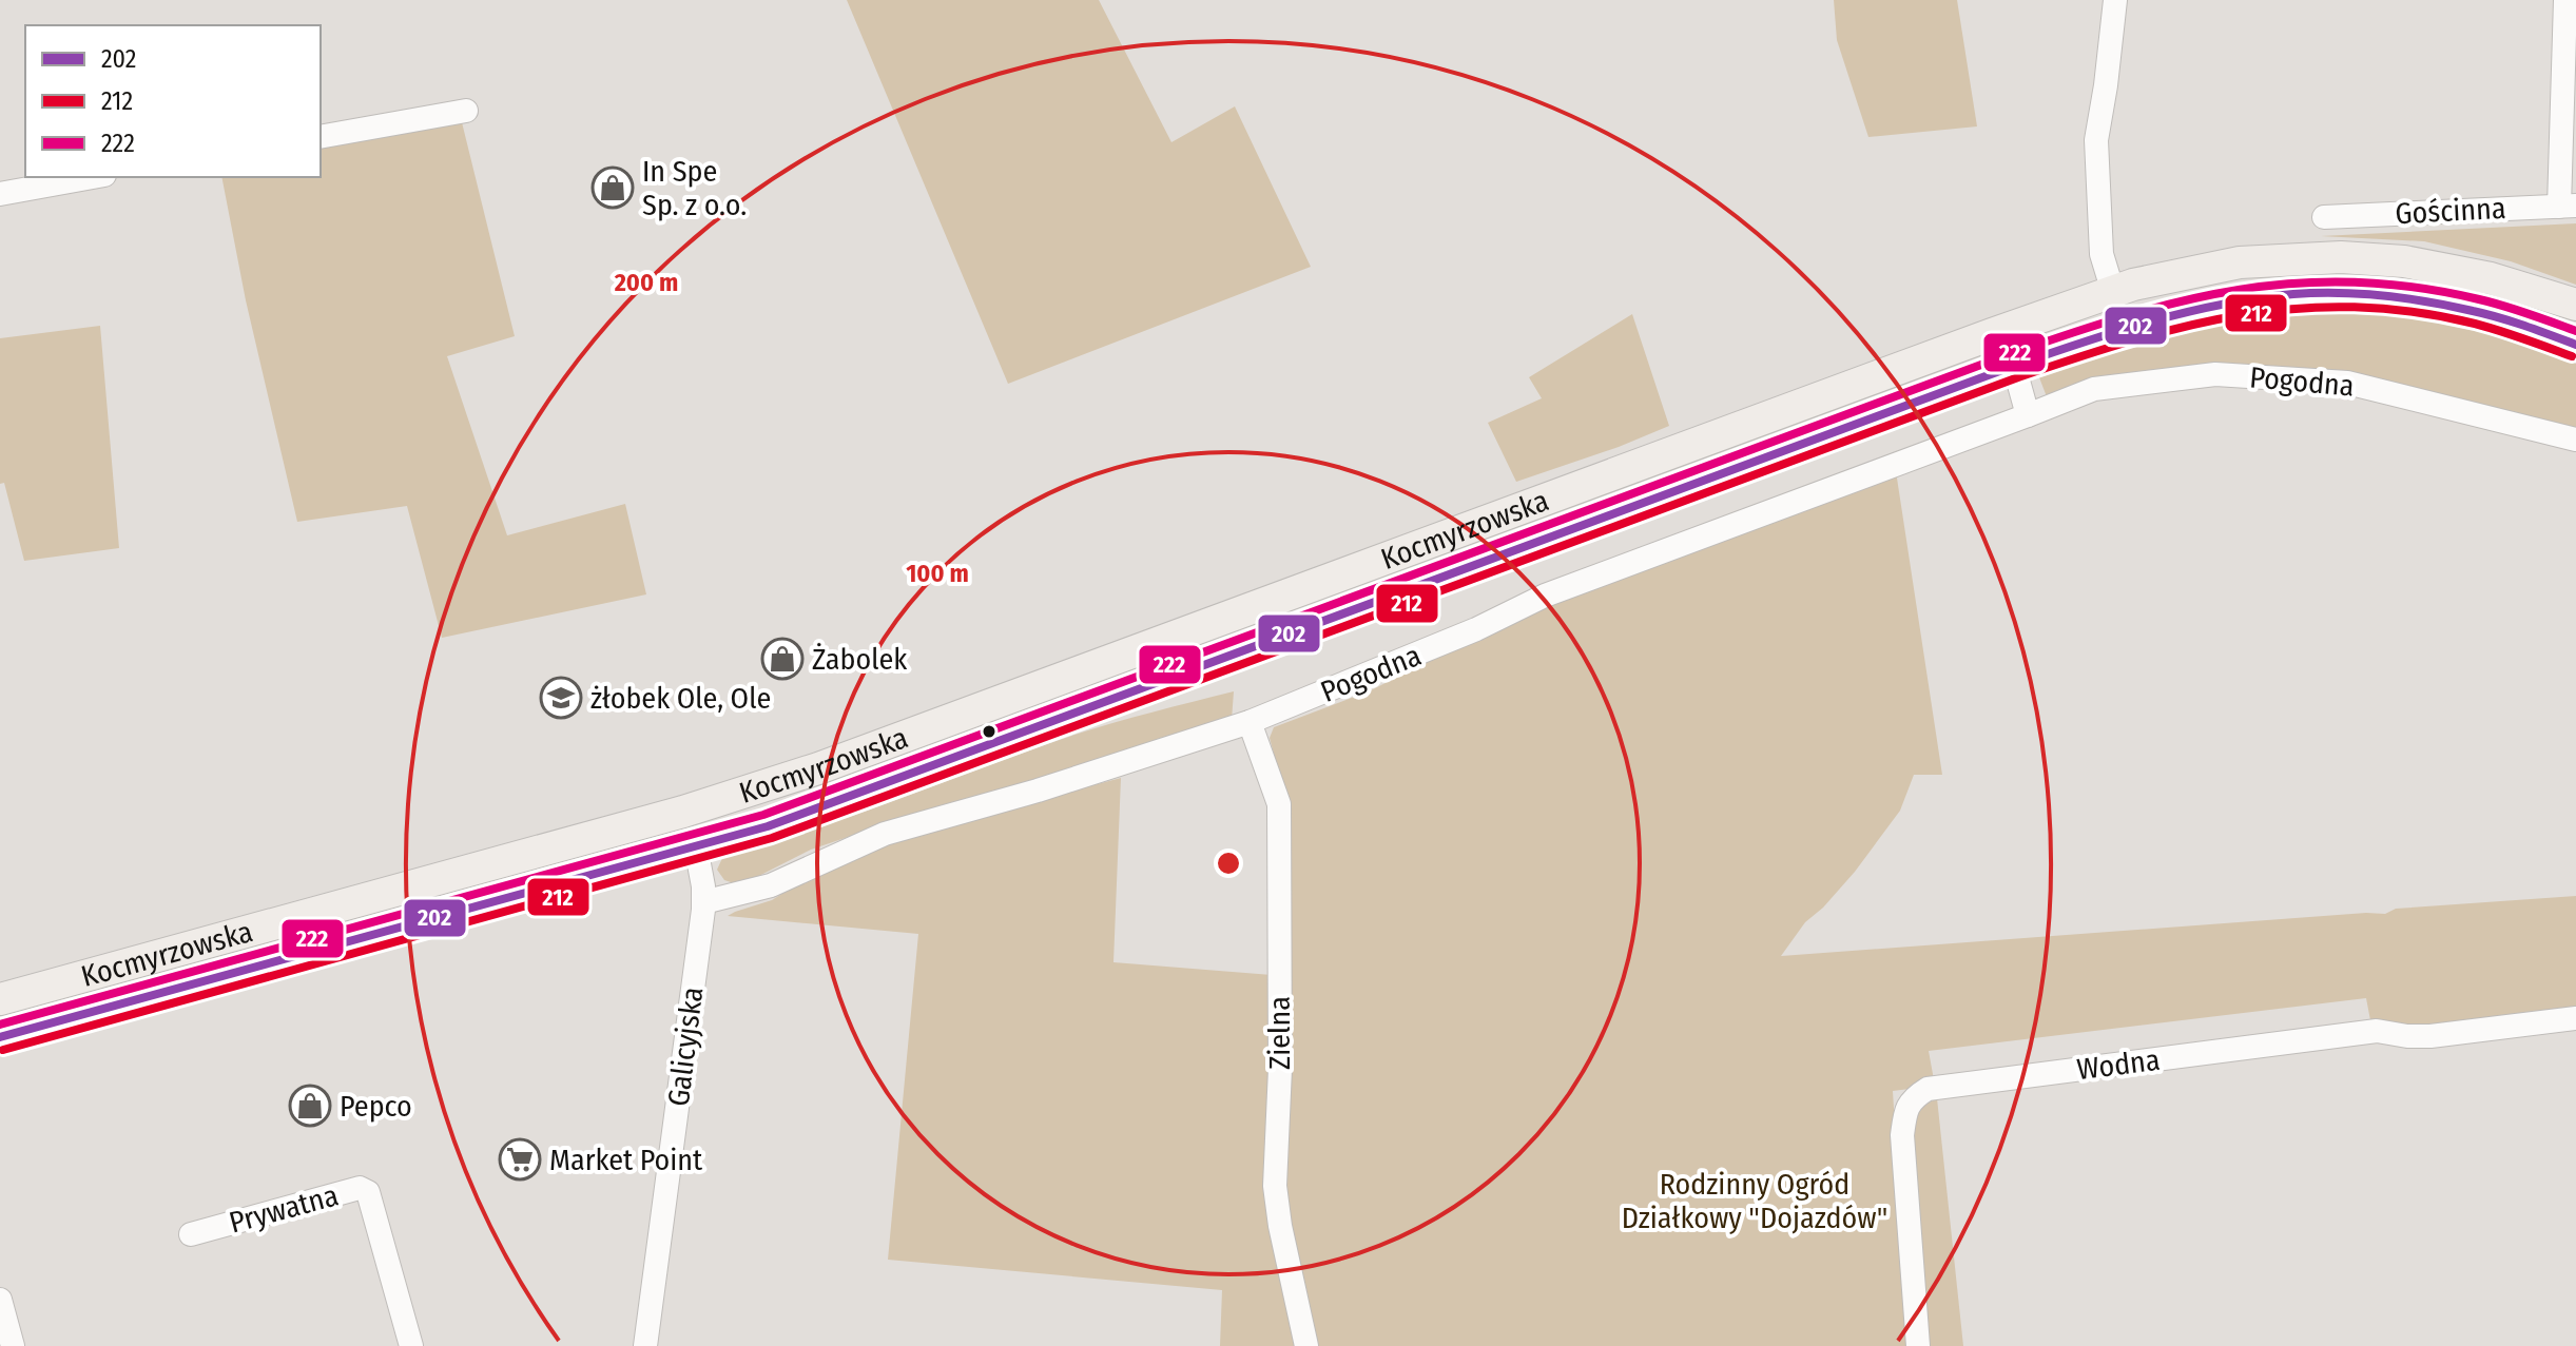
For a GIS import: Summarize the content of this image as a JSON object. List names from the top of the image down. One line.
{"streets":{"main road":["Kocmyrzowska"],"street":["Gościnna","Pogodna","Zielna","Galicyjska","Wodna","Prywatna"]},"crossings":[["Pogodna","Zielna"],["Pogodna","Galicyjska"],["Kocmyrzowska","Galicyjska"]],"parks":["Rodzinny Ogród Działkowy \"Dojazdów\""],"places":{"shop":["In Spe Sp. z o.o.","Żabolek","Pepco"],"school or university":["żłobek Ole, Ole"],"supermarket":["Market Point"]},"lines":["transit line 222","transit line 202","transit line 212"],"legend":["202","212","222"],"rings":["200 m","100 m"]}
